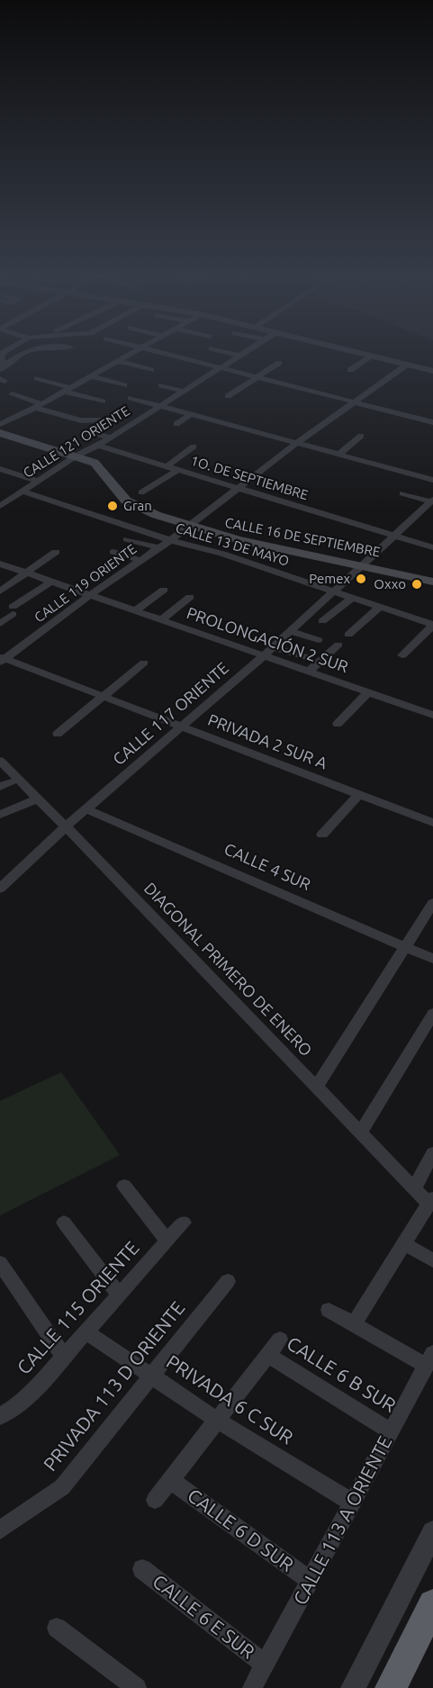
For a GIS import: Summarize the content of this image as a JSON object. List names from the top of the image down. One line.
{"streets":{"main road":["CALLE 16 DE SEPTIEMBRE"],"street":["CALLE 121 ORIENTE","1O. DE SEPTIEMBRE","CALLE 13 DE MAYO","CALLE 119 ORIENTE","PROLONGACIÓN 2 SUR","CALLE 117 ORIENTE","PRIVADA 2 SUR A","CALLE 4 SUR","DIAGONAL PRIMERO DE ENERO","CALLE 115 ORIENTE","CALLE 6 B SUR","PRIVADA 113 D ORIENTE","PRIVADA 6 C SUR","CALLE 113 A ORIENTE","CALLE 6 D SUR","CALLE 6 E SUR"]},"crossings":[["CALLE 121 ORIENTE","1O. DE SEPTIEMBRE"],["CALLE 121 ORIENTE","CALLE 16 DE SEPTIEMBRE"],["CALLE 121 ORIENTE","CALLE 13 DE MAYO"],["1O. DE SEPTIEMBRE","CALLE 119 ORIENTE"],["1O. DE SEPTIEMBRE","CALLE 117 ORIENTE"],["CALLE 16 DE SEPTIEMBRE","CALLE 119 ORIENTE"],["CALLE 16 DE SEPTIEMBRE","CALLE 117 ORIENTE"],["CALLE 13 DE MAYO","CALLE 119 ORIENTE"],["CALLE 13 DE MAYO","CALLE 117 ORIENTE"],["CALLE 119 ORIENTE","PROLONGACIÓN 2 SUR"],["CALLE 119 ORIENTE","PRIVADA 2 SUR A"],["PROLONGACIÓN 2 SUR","CALLE 117 ORIENTE"],["CALLE 117 ORIENTE","PRIVADA 2 SUR A"],["CALLE 117 ORIENTE","CALLE 4 SUR"],["CALLE 117 ORIENTE","DIAGONAL PRIMERO DE ENERO"],["CALLE 115 ORIENTE","PRIVADA 6 C SUR"],["CALLE 6 B SUR","CALLE 113 A ORIENTE"],["PRIVADA 113 D ORIENTE","PRIVADA 6 C SUR"],["PRIVADA 6 C SUR","CALLE 113 A ORIENTE"],["CALLE 113 A ORIENTE","CALLE 6 D SUR"],["CALLE 113 A ORIENTE","CALLE 6 E SUR"]],"places":["Gran","Pemex","Oxxo"]}
